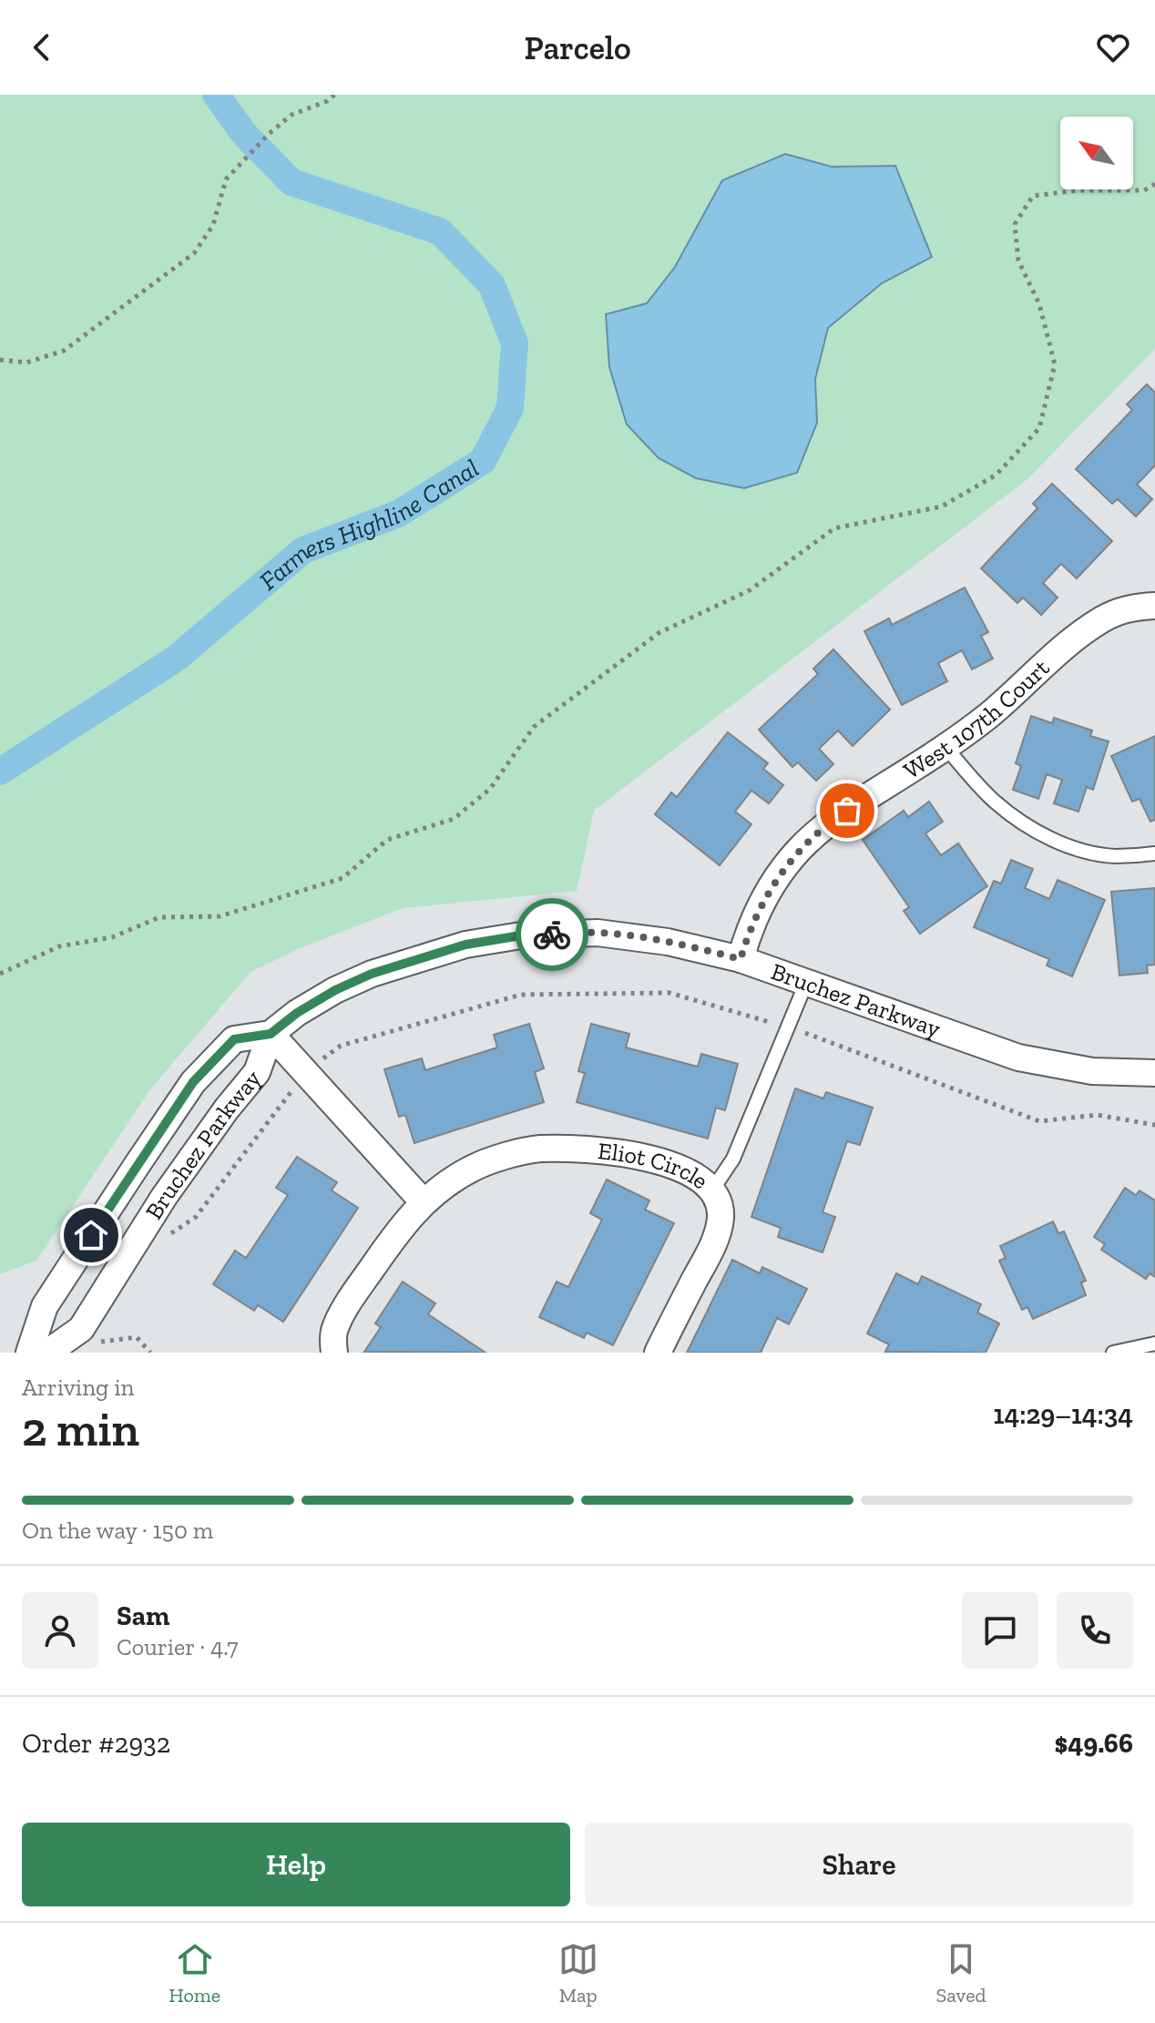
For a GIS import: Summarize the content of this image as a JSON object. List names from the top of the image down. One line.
{"streets":{"street":["West 107th Court","Bruchez Parkway","Eliot Circle"]},"crossings":[["West 107th Court","Bruchez Parkway"]],"water":["Farmers Highline Canal"],"north":"top left","page":{"header":"Parcelo","heading":["2 min","Arriving in","14:29–14:34"],"panel":["Sam","Courier · 4.7","Order #2932","$49.66"],"bar":"On the way · 150 m","buttons":["Help","Share"],"tabs":["Home","Map","Saved"]}}
